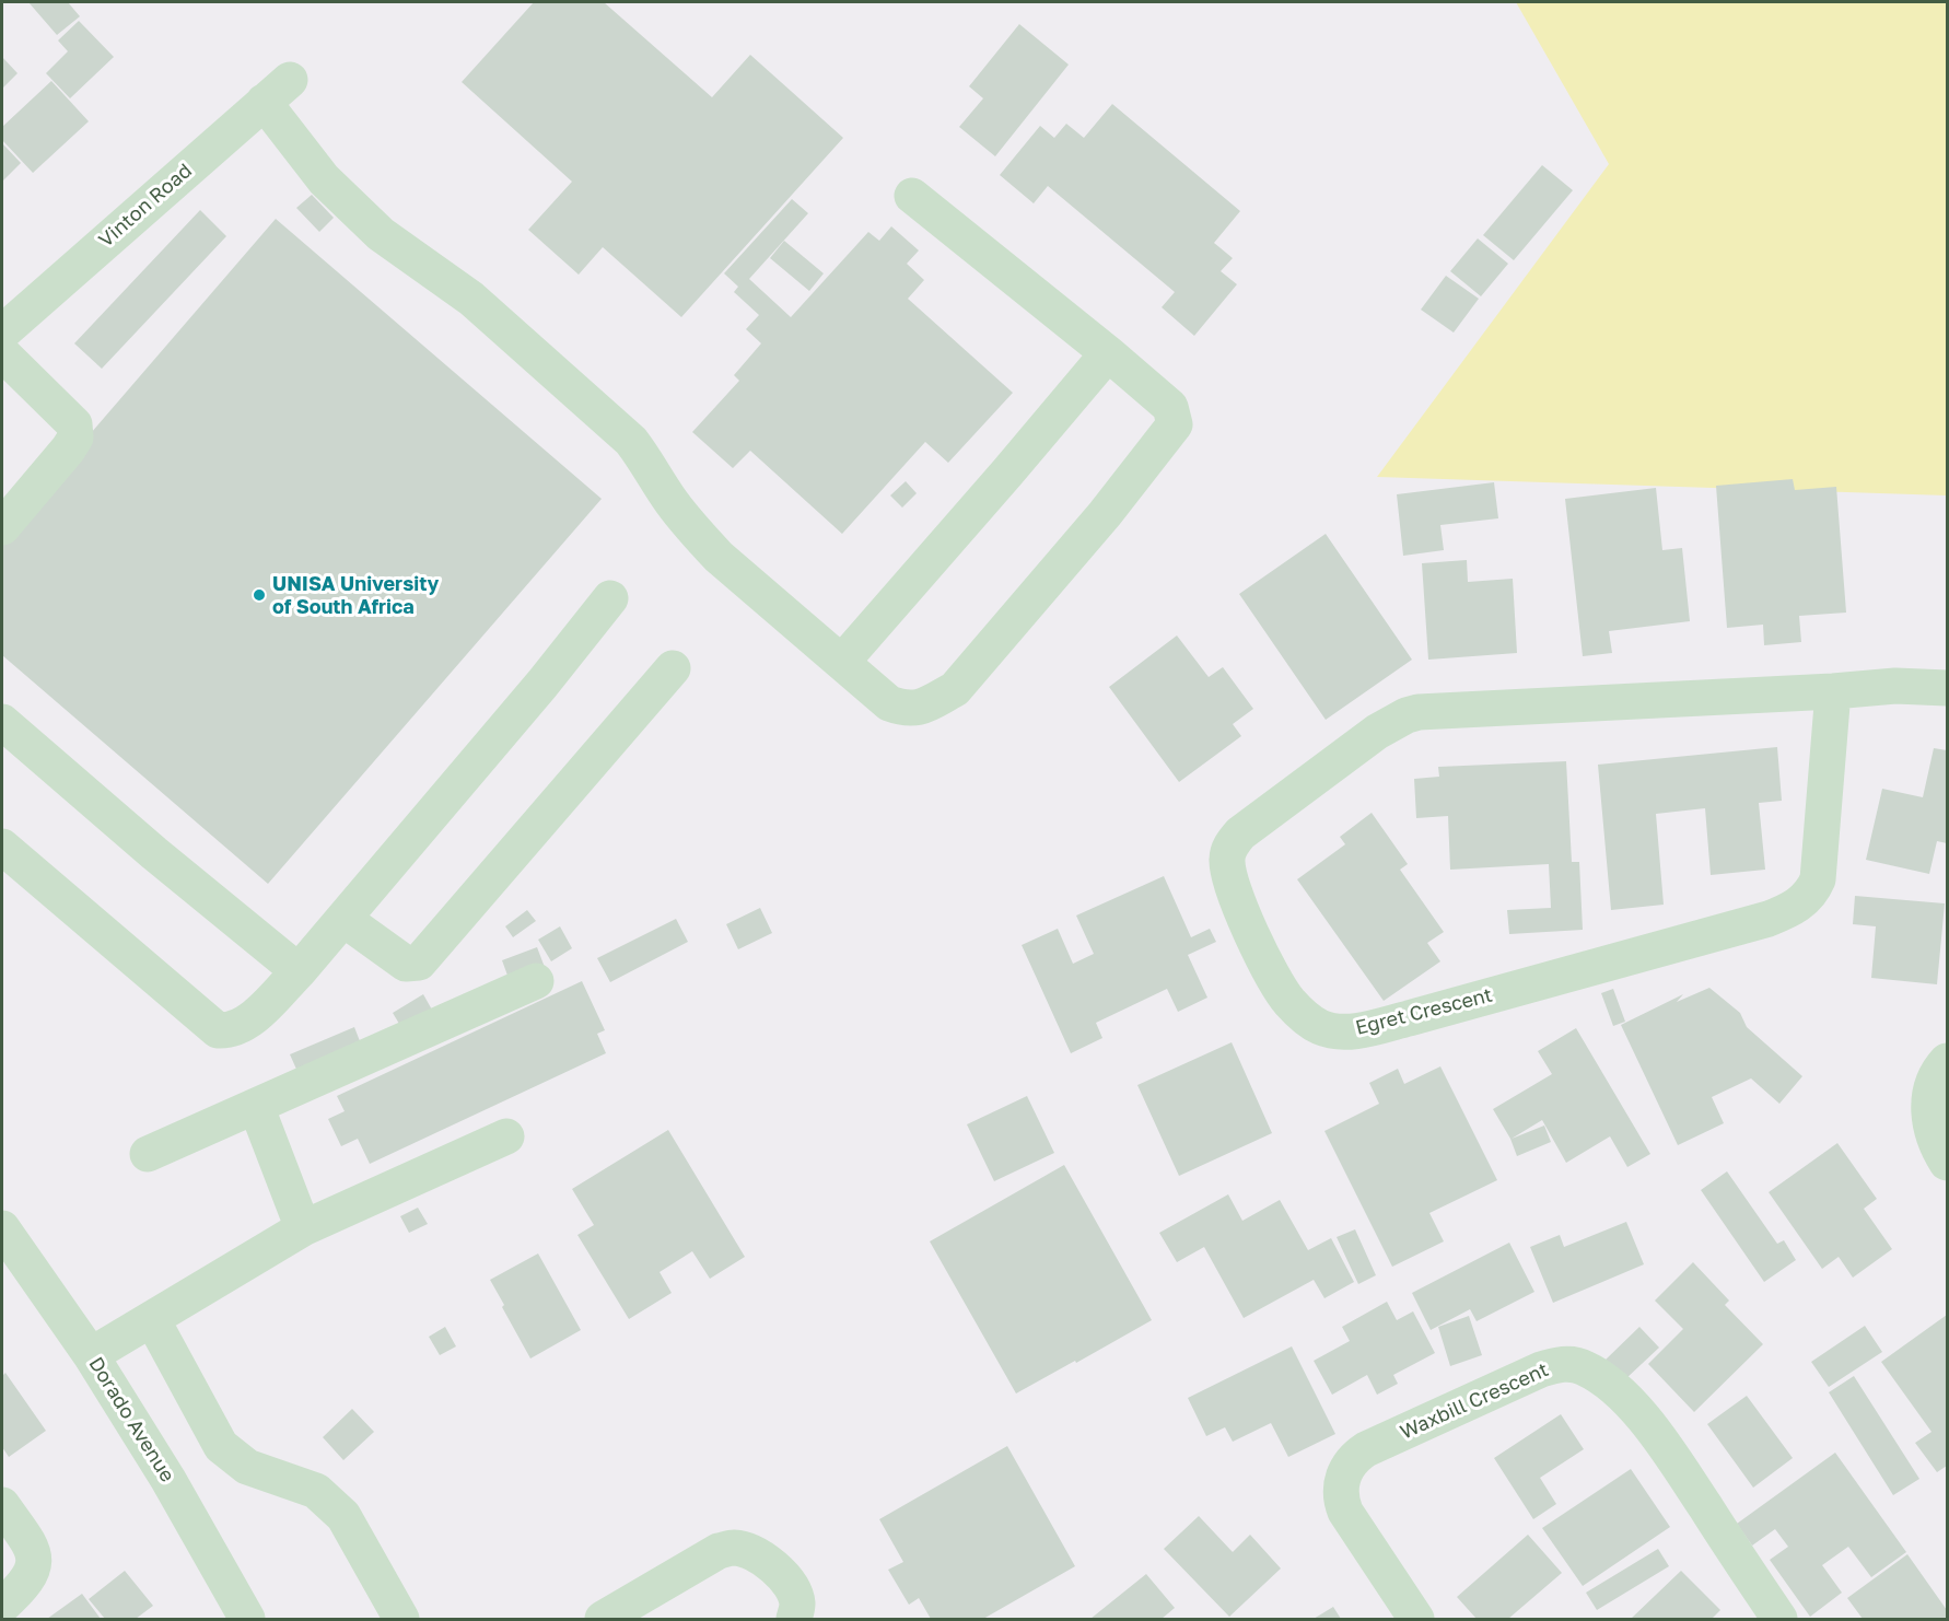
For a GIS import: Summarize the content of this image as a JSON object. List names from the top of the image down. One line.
{"streets":{"street":["Vinton Road","Egret Crescent","Waxbill Crescent","Dorado Avenue"]},"places":["UNISA University of South Africa"]}
